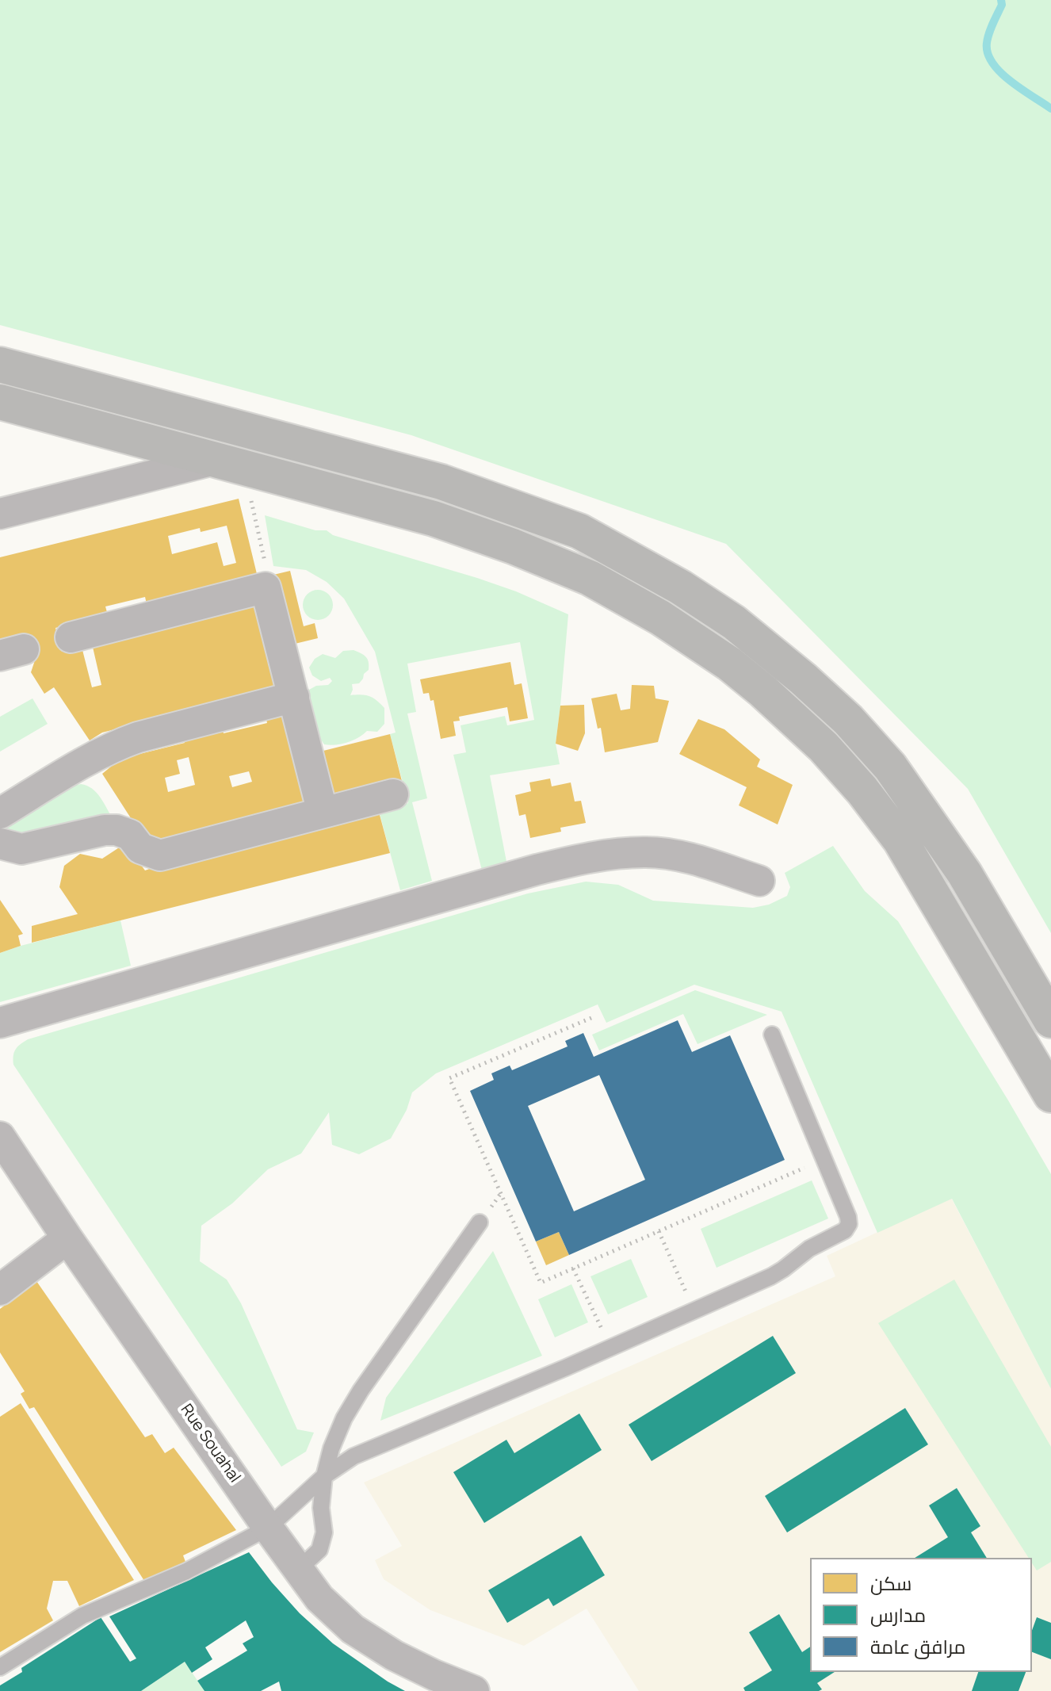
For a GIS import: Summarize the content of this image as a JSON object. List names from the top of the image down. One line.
{"streets":{"street":["Rue Souahal"]},"legend":["سكن","مدارس","مرافق عامة"]}
